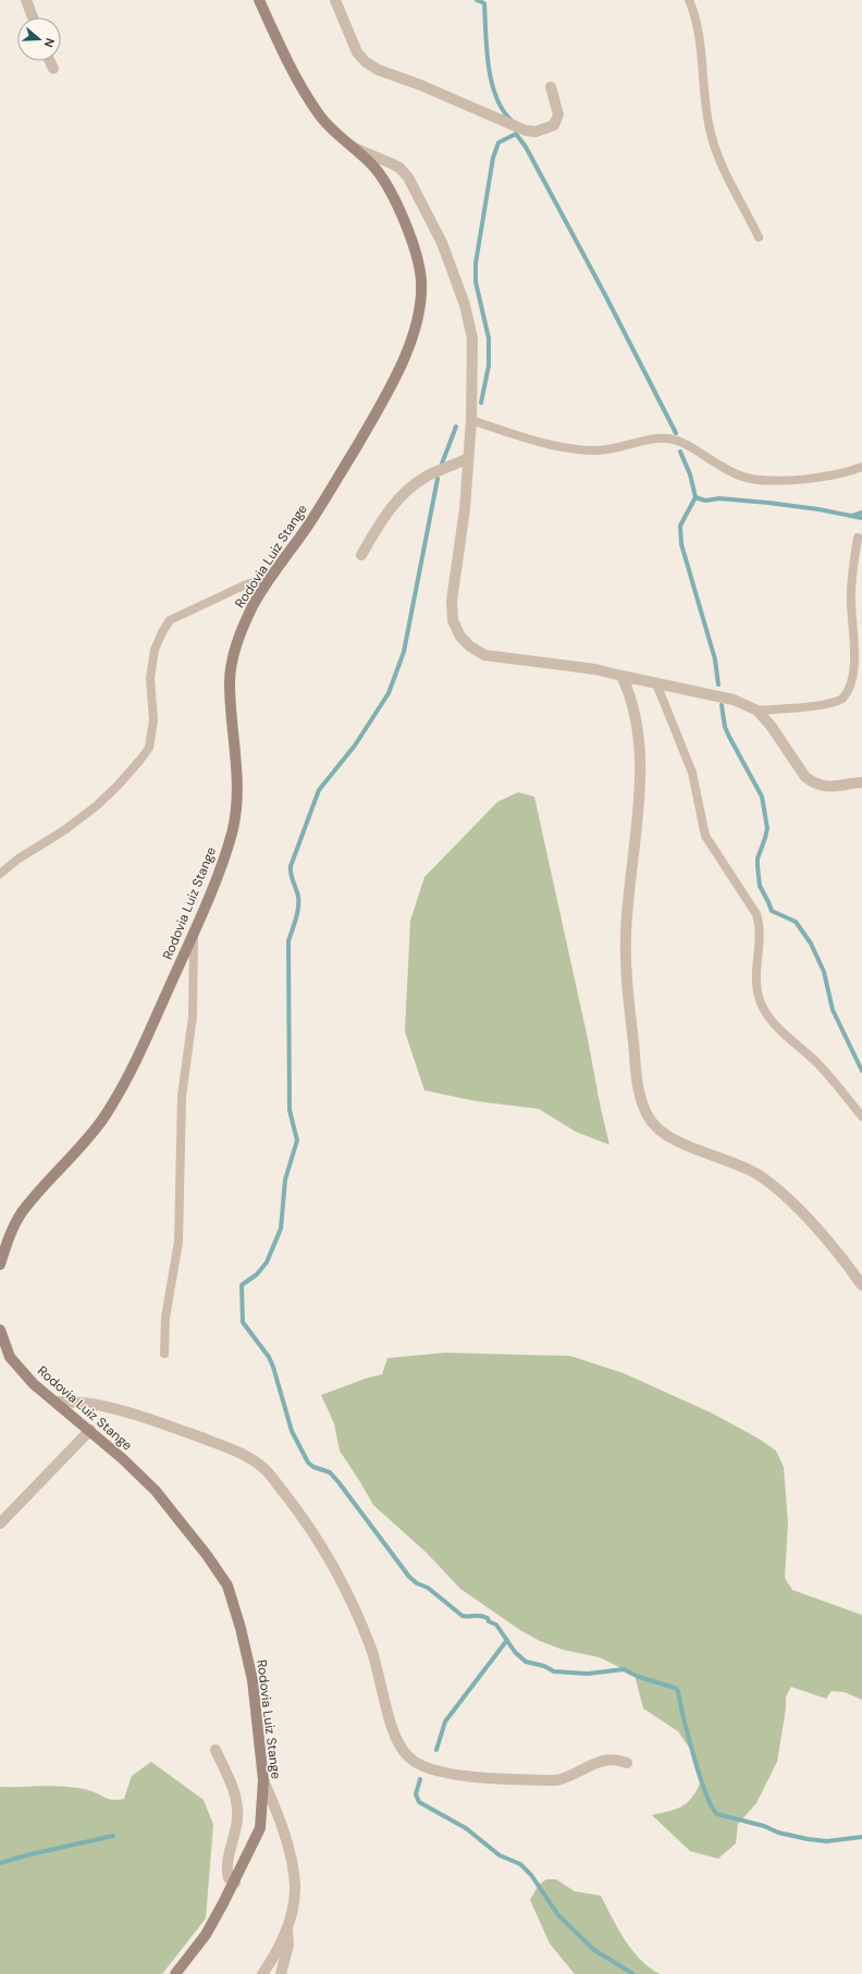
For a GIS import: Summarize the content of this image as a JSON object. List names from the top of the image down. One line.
{"streets":{"street":["Rodovia Luiz Stange"]},"north":"right"}
